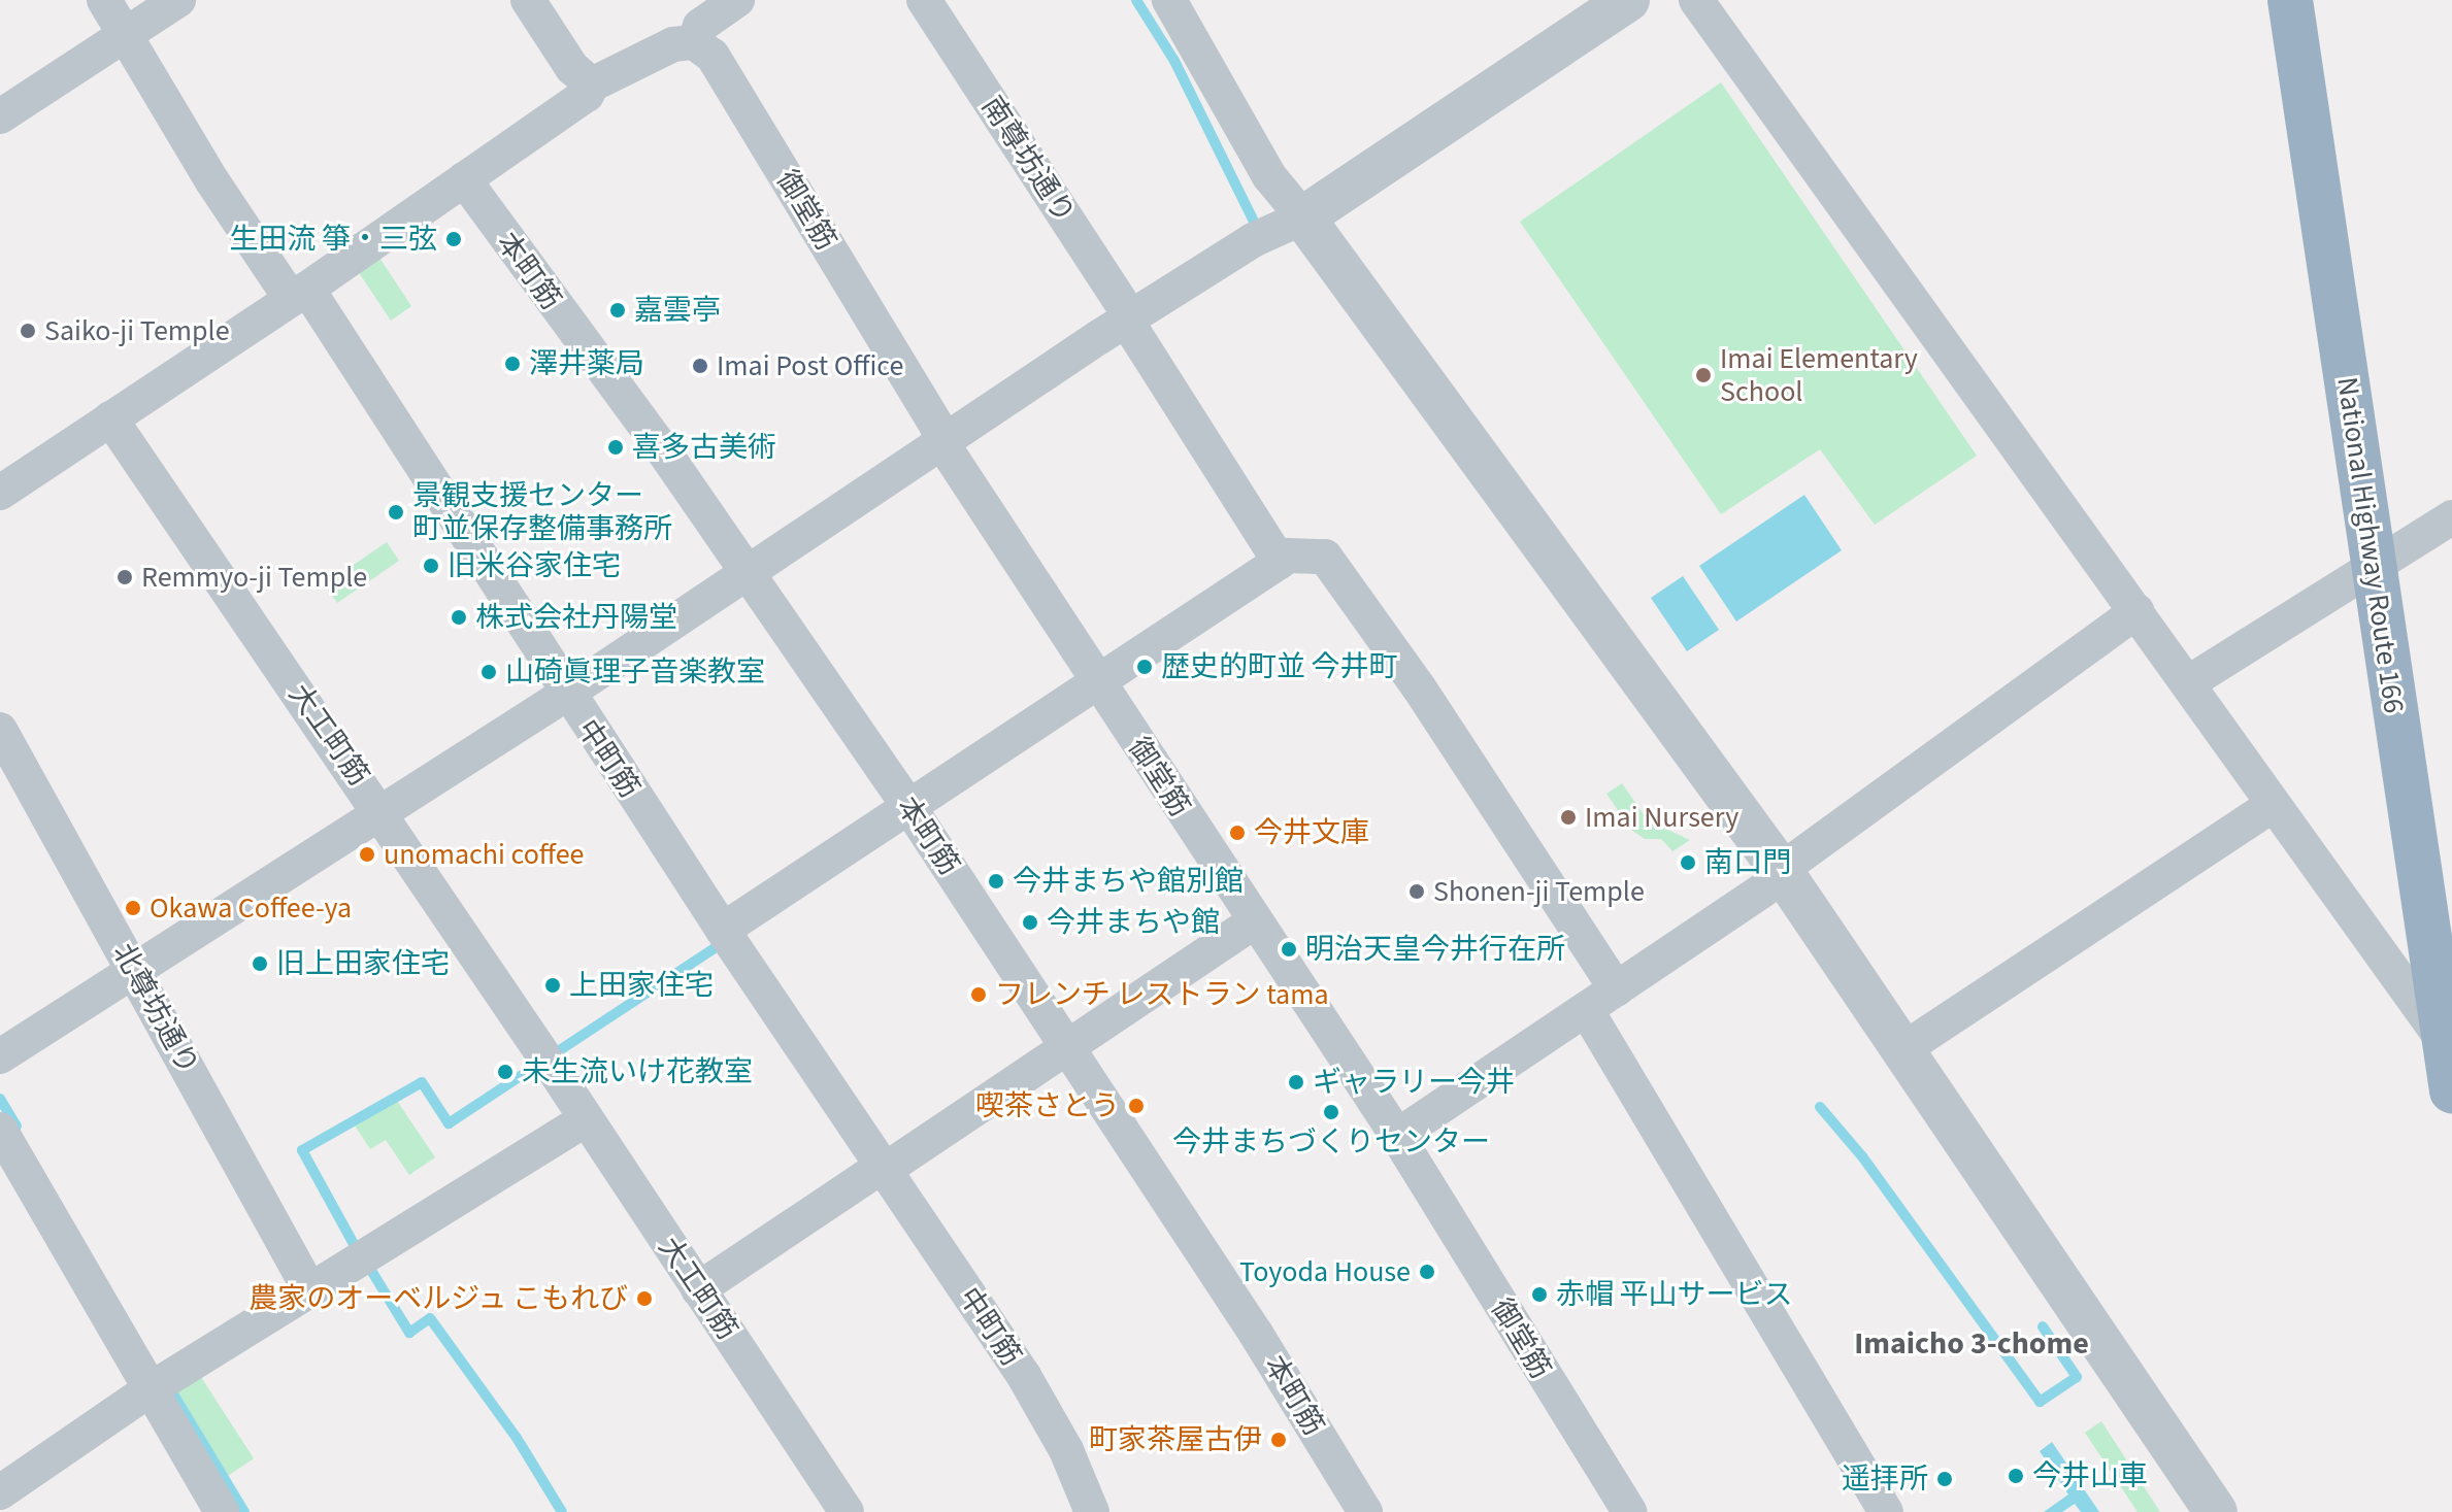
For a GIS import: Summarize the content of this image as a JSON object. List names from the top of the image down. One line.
{"streets":{"highway":["National Highway Route 166"],"street":["南尊坊通り","御堂筋","本町筋","大工町筋","中町筋","北尊坊通り"]},"districts":["Imaicho 3-chome"],"places":["生田流 箏・三弦","嘉雲亭","Saiko-ji Temple","澤井薬局","Imai Post Office","Imai Elementary School","喜多古美術","景観支援センター 町並保存整備事務所","旧米谷家住宅","Remmyo-ji Temple","株式会社丹陽堂","歴史的町並 今井町","山碕眞理子音楽教室","Imai Nursery","今井文庫","unomachi coffee","南口門","今井まちや館別館","Shonen-ji Temple","Okawa Coffee-ya","今井まちや館","明治天皇今井行在所","旧上田家住宅","上田家住宅","フレンチ レストラン tama","未生流いけ花教室","ギャラリー今井","喫茶さとう","今井まちづくりセンター","Toyoda House","赤帽 平山サービス","農家のオーベルジュ こもれび","町家茶屋古伊","今井山車","遥拝所"]}
